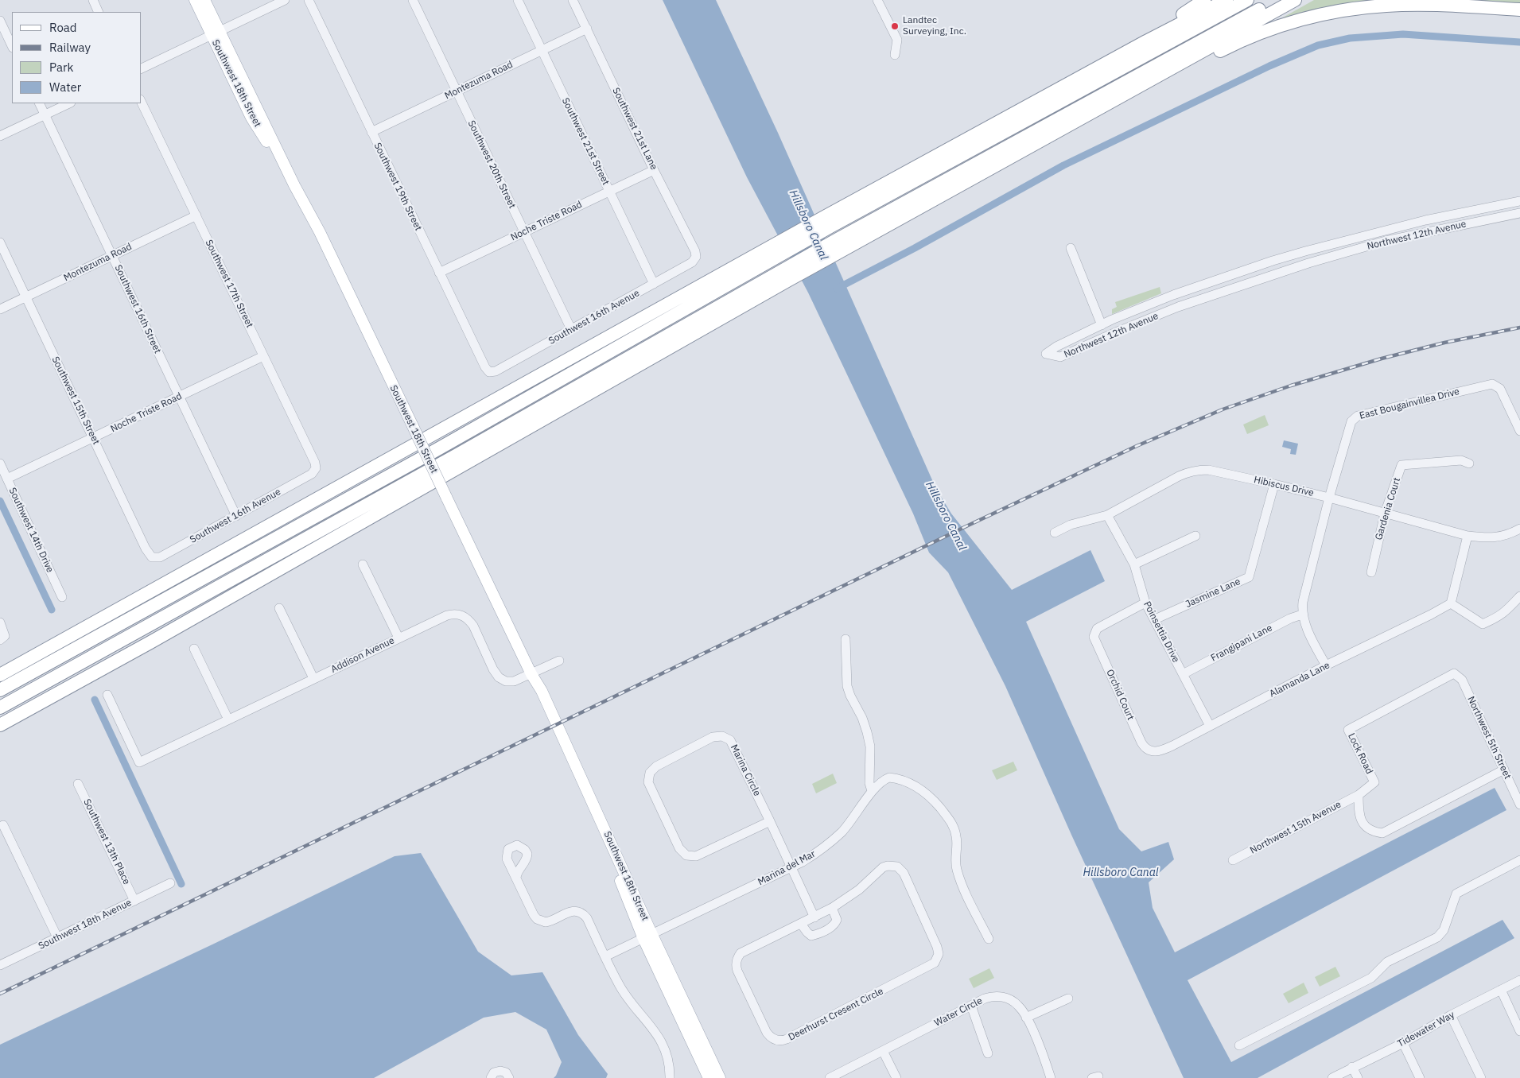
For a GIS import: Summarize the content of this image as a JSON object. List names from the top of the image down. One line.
{"streets":{"main road":["Southwest 18th Street"],"street":["Montezuma Road","Southwest 21st Lane","Southwest 21st Street","Southwest 20th Street","Southwest 19th Street","Noche Triste Road","Northwest 12th Avenue","Southwest 17th Street","Southwest 16th Street","Southwest 16th Avenue","Southwest 15th Street","East Bougainvillea Drive","Hibiscus Drive","Gardenia Court","Southwest 14th Drive","Jasmine Lane","Poinsettia Drive","Frangipani Lane","Addison Avenue","Alamanda Lane","Orchid Court","Northwest 5th Street","Lock Road","Marina Circle","Northwest 15th Avenue","Southwest 13th Place","Marina del Mar","Southwest 18th Avenue","Water Circle","Deerhurst Cresent Circle","Tidewater Way"]},"crossings":[["Montezuma Road","Southwest 21st Lane"],["Montezuma Road","Southwest 21st Street"],["Montezuma Road","Southwest 20th Street"],["Montezuma Road","Southwest 19th Street"],["Montezuma Road","Southwest 17th Street"],["Montezuma Road","Southwest 16th Street"],["Montezuma Road","Southwest 15th Street"],["Southwest 18th Street","Addison Avenue"],["Southwest 18th Street","Marina del Mar"],["Southwest 21st Lane","Noche Triste Road"],["Southwest 21st Lane","Southwest 16th Avenue"],["Southwest 21st Street","Noche Triste Road"],["Southwest 21st Street","Southwest 16th Avenue"],["Southwest 20th Street","Noche Triste Road"],["Southwest 20th Street","Southwest 16th Avenue"],["Southwest 19th Street","Noche Triste Road"],["Southwest 19th Street","Southwest 16th Avenue"],["Noche Triste Road","Southwest 17th Street"],["Noche Triste Road","Southwest 16th Street"],["Noche Triste Road","Southwest 15th Street"],["Noche Triste Road","Southwest 14th Drive"],["Southwest 17th Street","Southwest 16th Avenue"],["Southwest 16th Street","Southwest 16th Avenue"],["Southwest 16th Avenue","Southwest 15th Street"],["East Bougainvillea Drive","Hibiscus Drive"],["East Bougainvillea Drive","Frangipani Lane"],["Hibiscus Drive","Gardenia Court"],["Hibiscus Drive","Jasmine Lane"],["Hibiscus Drive","Poinsettia Drive"],["Jasmine Lane","Poinsettia Drive"],["Poinsettia Drive","Frangipani Lane"],["Poinsettia Drive","Alamanda Lane"],["Poinsettia Drive","Orchid Court"],["Alamanda Lane","Orchid Court"],["Northwest 5th Street","Lock Road"],["Lock Road","Northwest 15th Avenue"],["Southwest 13th Place","Southwest 18th Avenue"]],"water":["Hillsboro Canal"],"places":["Landtec Surveying, Inc."],"legend":["Road","Railway","Park","Water"]}
